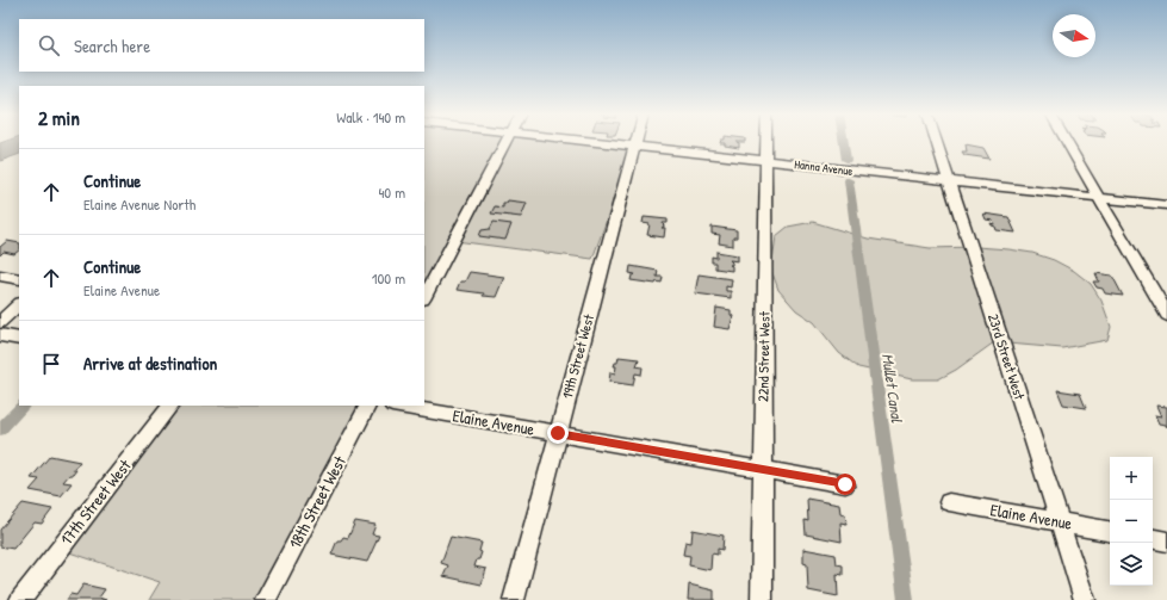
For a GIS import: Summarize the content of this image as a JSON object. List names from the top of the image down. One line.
{"streets":{"street":["Hanna Avenue","19th Street West","22nd Street West","23rd Street West","Elaine Avenue","17th Street West","18th Street West"]},"crossings":[["Hanna Avenue","19th Street West"],["Hanna Avenue","22nd Street West"],["Hanna Avenue","23rd Street West"],["19th Street West","Elaine Avenue"],["22nd Street West","Elaine Avenue"],["23rd Street West","Elaine Avenue"]],"water":["Mullet Canal"],"north":"right","page":{"search":"Search here","heading":["2 min","Walk · 140 m"],"list":[["Continue","Elaine Avenue North","40 m"],["Continue","Elaine Avenue","100 m"],"Arrive at destination"],"map_buttons":["+","−"]}}
